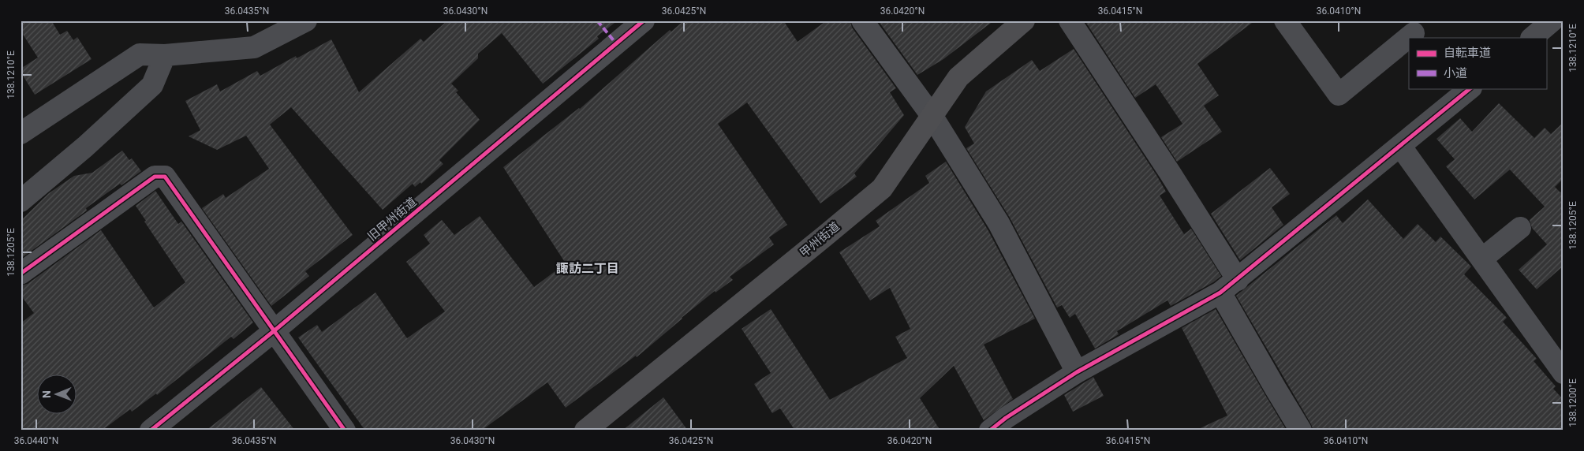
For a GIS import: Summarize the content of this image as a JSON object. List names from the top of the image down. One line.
{"streets":{"highway":["甲州街道"],"street":["旧甲州街道"]},"districts":["諏訪二丁目"],"legend":["自転車道","小道"],"north":"left","coordinates":["36.0435°N","36.0430°N","36.0425°N","36.0420°N","36.0415°N","36.0410°N","138.1210°E","138.1205°E","138.1200°E","36.0440°N"]}
